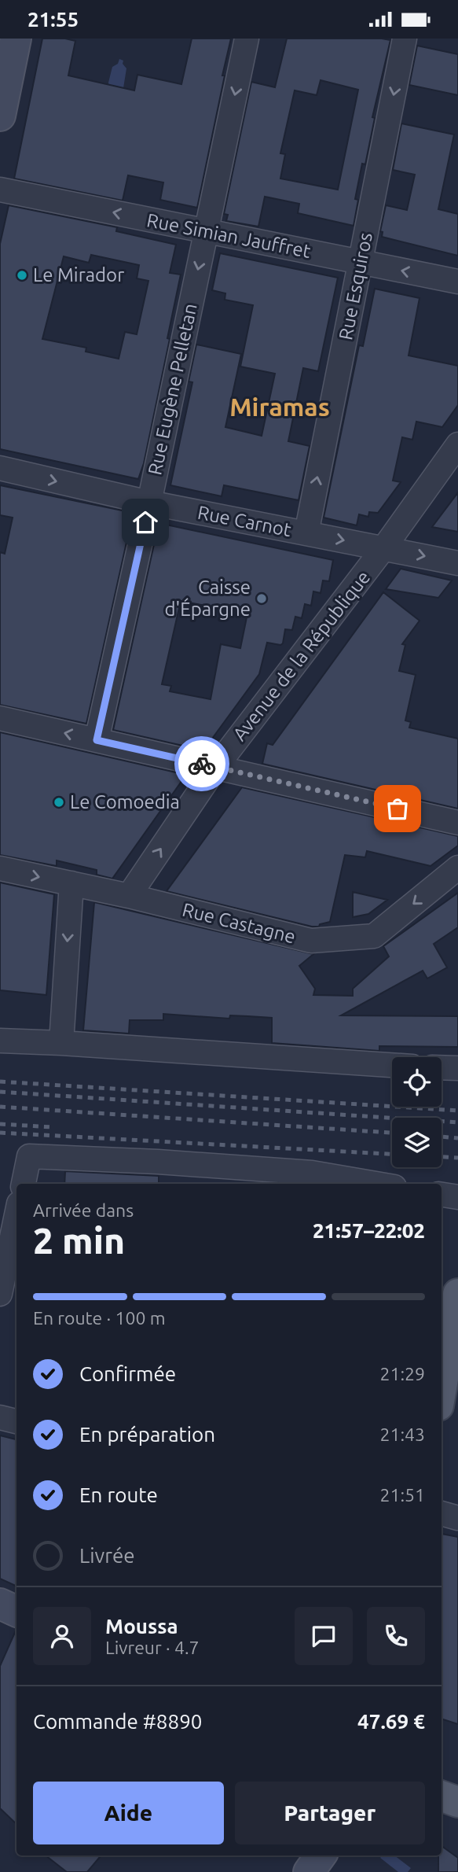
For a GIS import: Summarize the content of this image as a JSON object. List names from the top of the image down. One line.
{"streets":{"street":["Rue Simian Jauffret","Rue Esquiros","Rue Eugène Pelletan","Rue Carnot","Avenue de la République","Rue Castagne"]},"crossings":[["Rue Simian Jauffret","Rue Esquiros"],["Rue Simian Jauffret","Rue Eugène Pelletan"],["Rue Esquiros","Rue Carnot"],["Rue Eugène Pelletan","Rue Carnot"],["Rue Carnot","Avenue de la République"],["Avenue de la République","Rue Castagne"]],"one_way":["Rue Simian Jauffret","Rue Eugène Pelletan","Rue Carnot"],"districts":["Miramas"],"places":["Le Mirador","Caisse d'Épargne","Le Comoedia"],"page":{"status":"21:55","heading":["2 min","Arrivée dans","21:57–22:02"],"panel":["Moussa","Livreur · 4.7","Commande #8890","47.69 €"],"bar":"En route · 100 m","list":[["Confirmée","21:29"],["En préparation","21:43"],["En route","21:51"],"Livrée"],"buttons":["Aide","Partager"]}}
